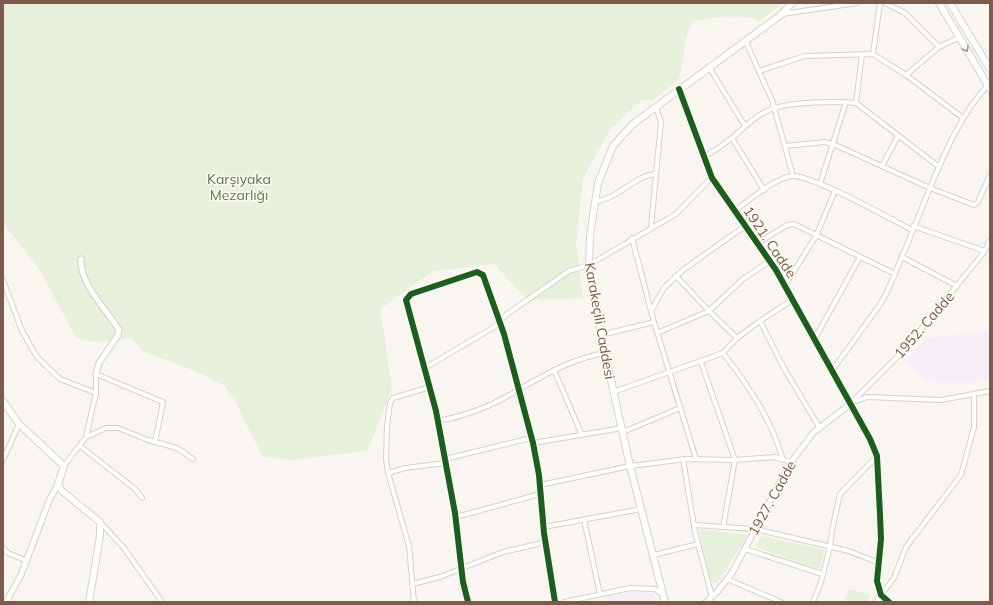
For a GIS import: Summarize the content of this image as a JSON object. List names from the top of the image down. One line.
{"streets":{"main road":["Karakeçili Caddesi"],"street":["1921. Cadde","1952. Cadde","1927. Cadde"]},"crossings":[["1921. Cadde","Karakeçili Caddesi"],["1921. Cadde","1952. Cadde"],["1921. Cadde","1927. Cadde"],["1952. Cadde","1927. Cadde"]],"parks":["Karşıyaka Mezarlığı"]}
